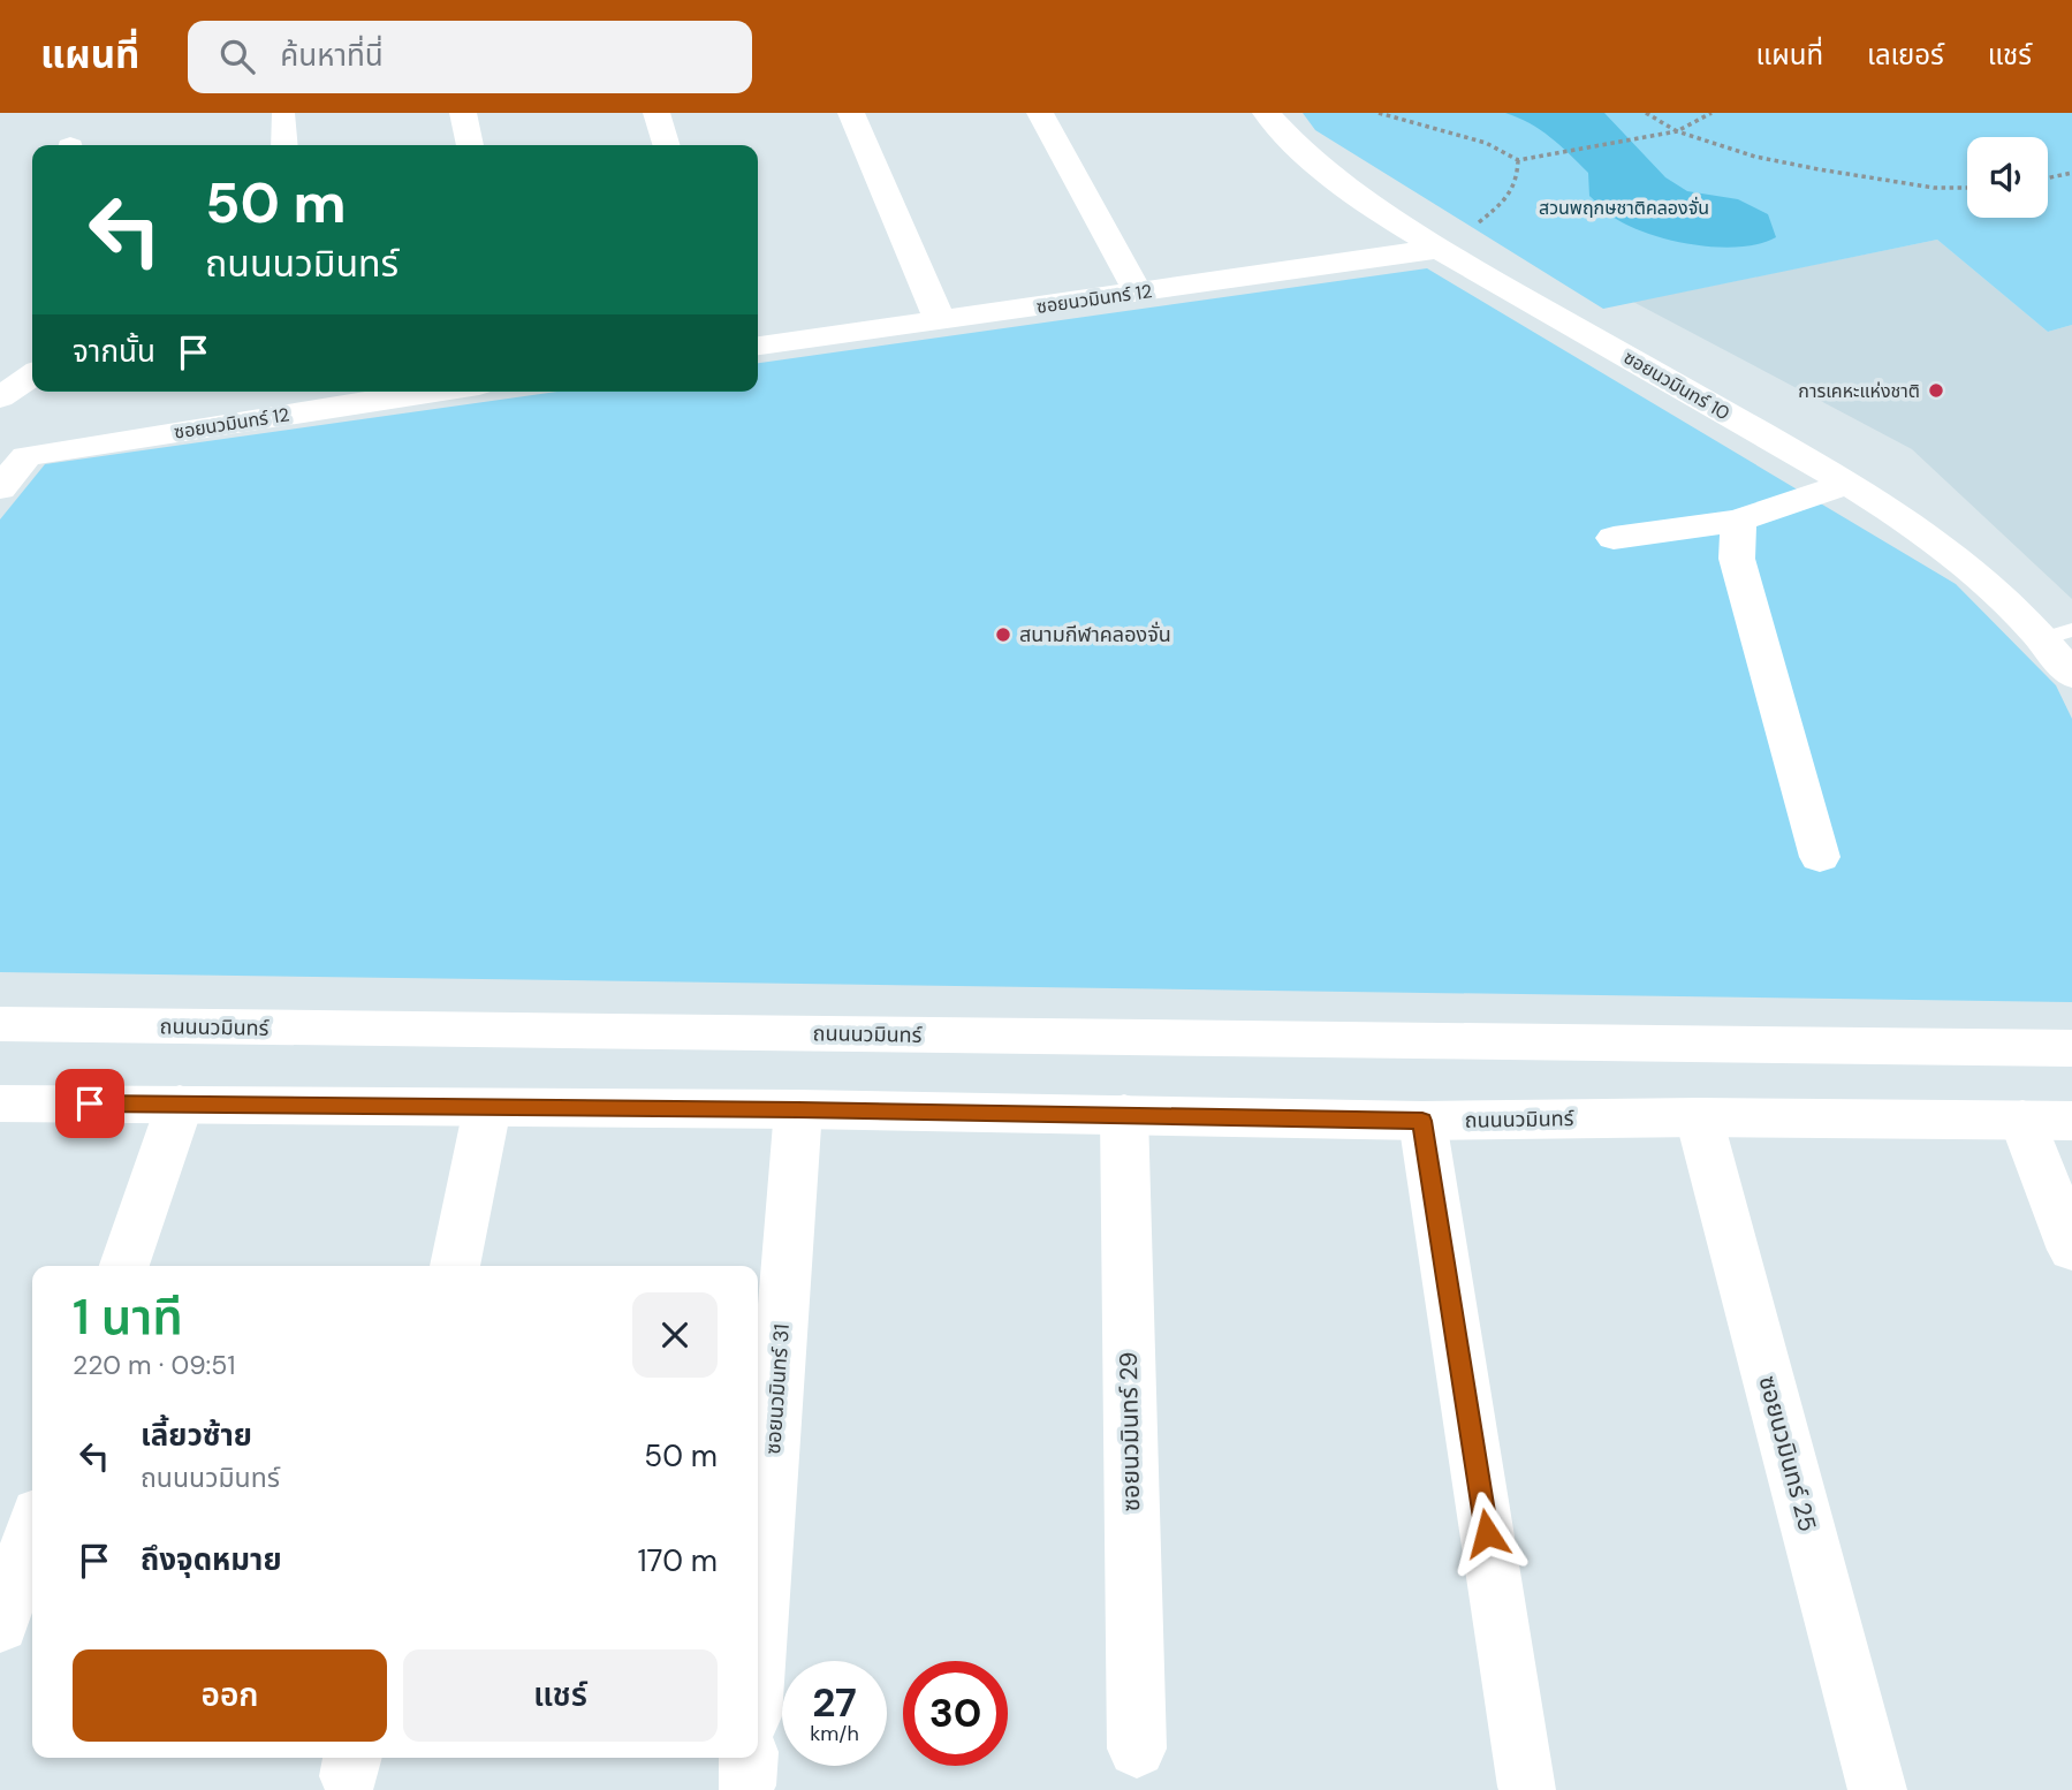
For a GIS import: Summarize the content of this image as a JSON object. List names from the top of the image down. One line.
{"streets":{"street":["ซอยนวมินทร์ 12","ซอยนวมินทร์ 10","ถนนนวมินทร์","ซอยนวมินทร์ 31","ซอยนวมินทร์ 29","ซอยนวมินทร์ 25"]},"crossings":[["ซอยนวมินทร์ 12","ซอยนวมินทร์ 10"],["ถนนนวมินทร์","ซอยนวมินทร์ 31"],["ถนนนวมินทร์","ซอยนวมินทร์ 29"],["ถนนนวมินทร์","ซอยนวมินทร์ 25"]],"parks":["สวนพฤกษชาติคลองจั่น"],"places":["การเคหะแห่งชาติ","สนามกีฬาคลองจั่น"],"page":{"header":"แผนที่","search":"ค้นหาที่นี่","nav":["แผนที่","เลเยอร์","แชร์"],"turn":["50 m","ถนนนวมินทร์"],"then":"จากนั้น","heading":["1 นาที","220 m · 09:51"],"list":[{"name":"เลี้ยวซ้าย","note":"ถนนนวมินทร์","value":"50 m"},{"name":"ถึงจุดหมาย","value":"170 m"}],"buttons":["ออก","แชร์"],"speed":"27 km/h","limit":"30"}}
